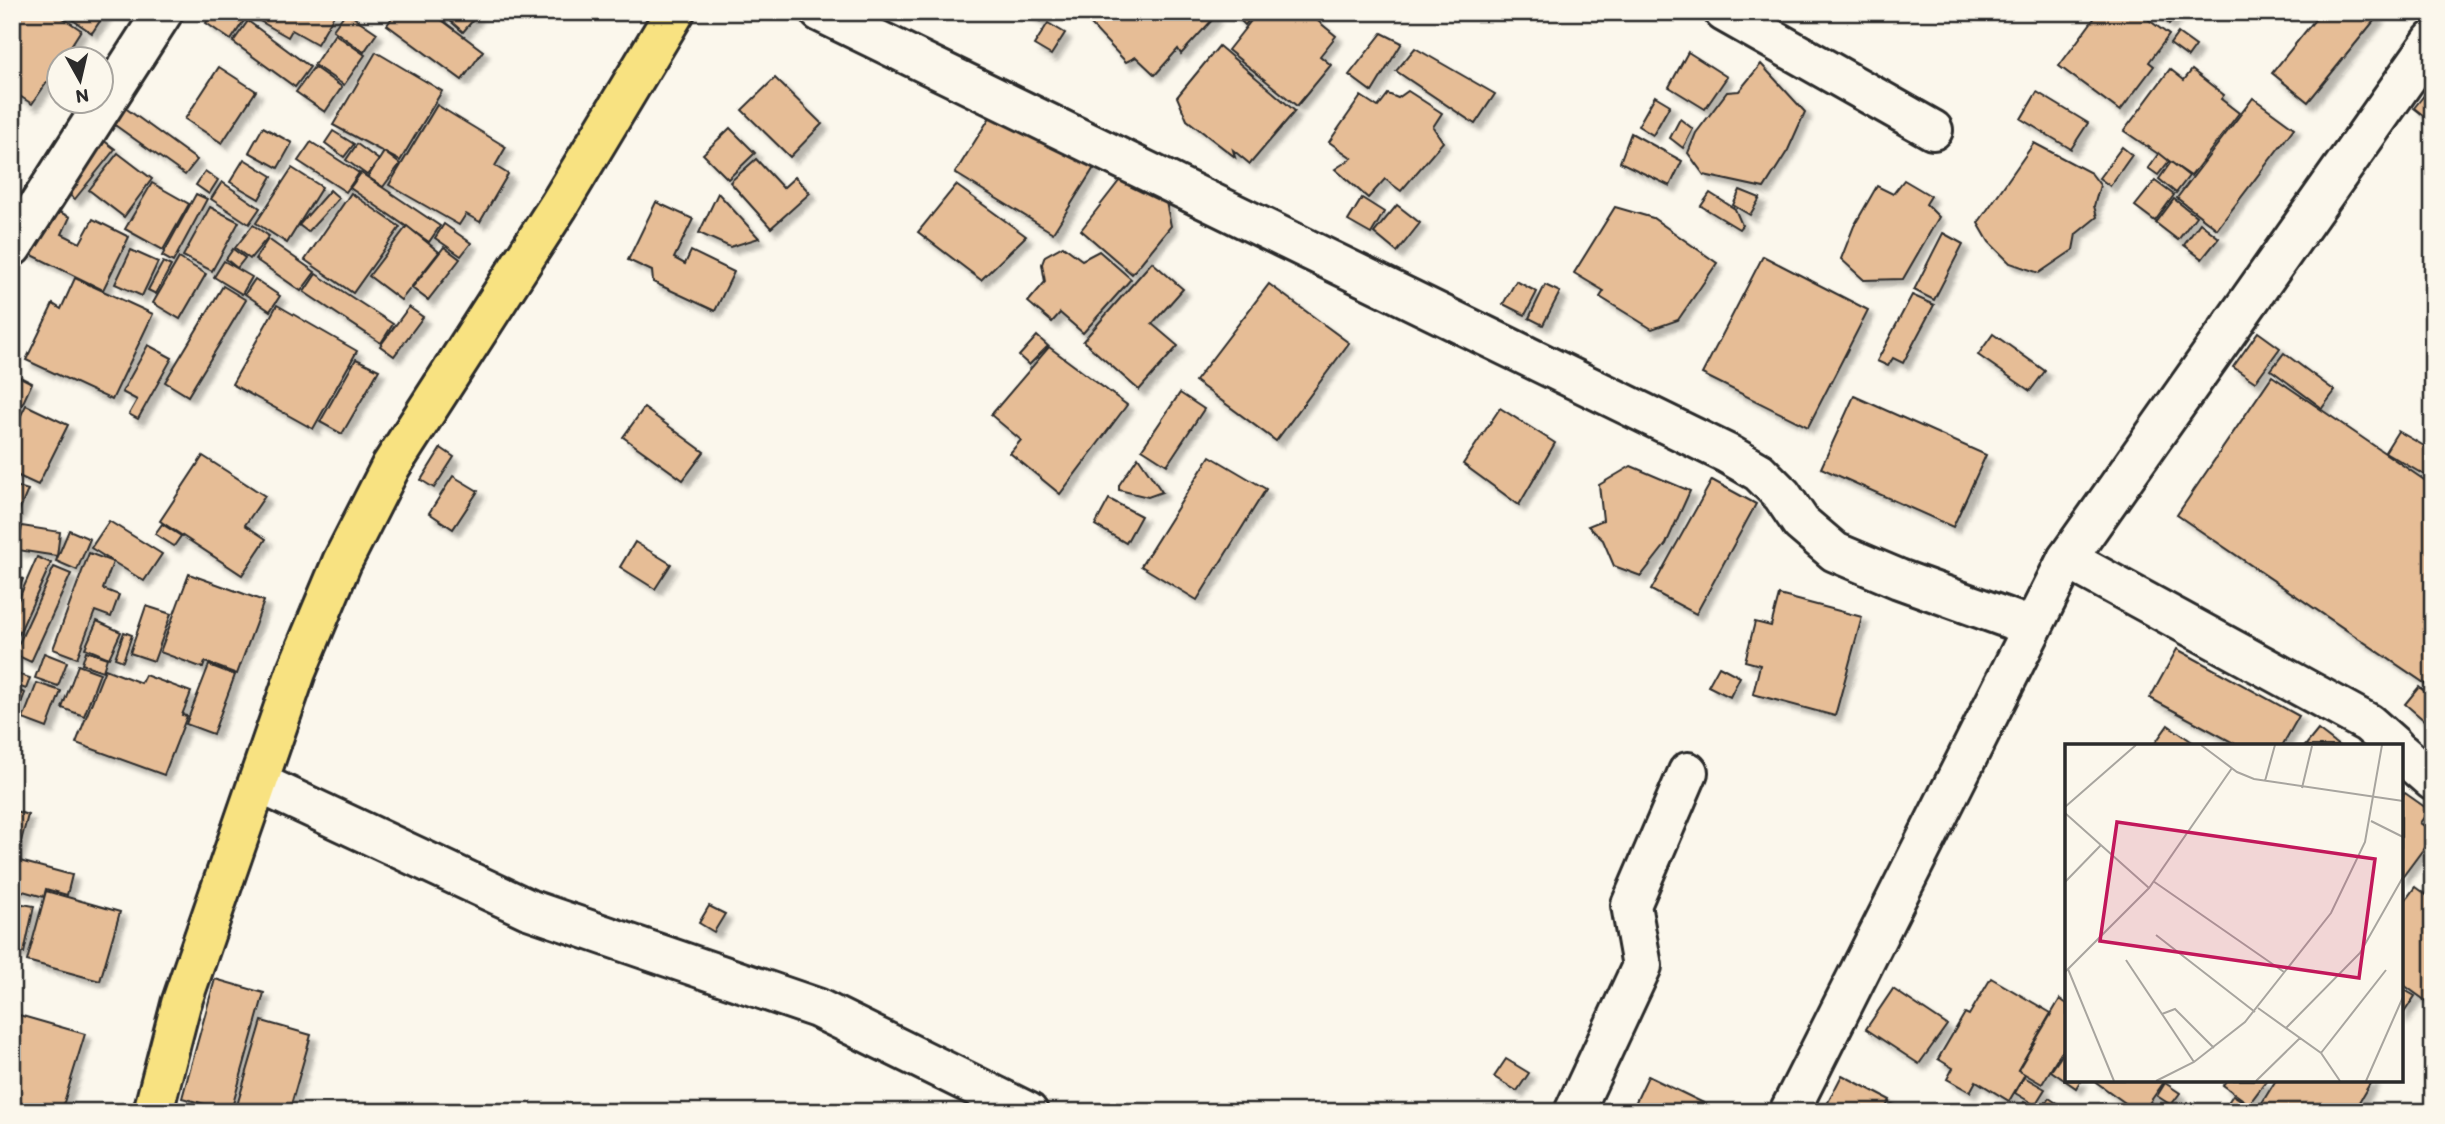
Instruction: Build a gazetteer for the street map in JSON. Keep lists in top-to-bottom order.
{
  "north": "bottom"
}
